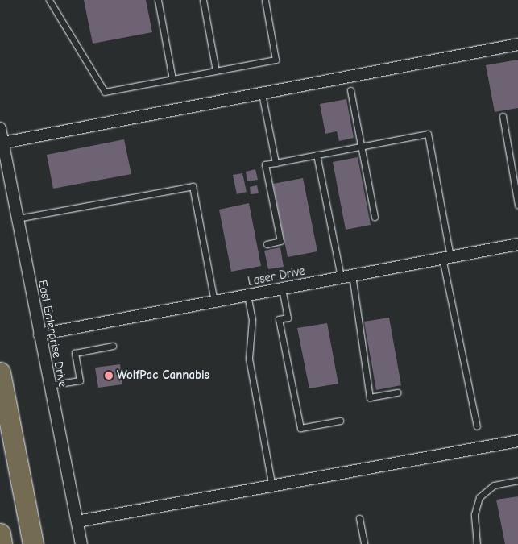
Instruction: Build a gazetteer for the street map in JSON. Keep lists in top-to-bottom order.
{
  "streets": {
    "street": ["Laser Drive", "East Enterprise Drive"]
  },
  "crossings": [
    ["Laser Drive", "East Enterprise Drive"]
  ],
  "places": ["WolfPac Cannabis"]
}
